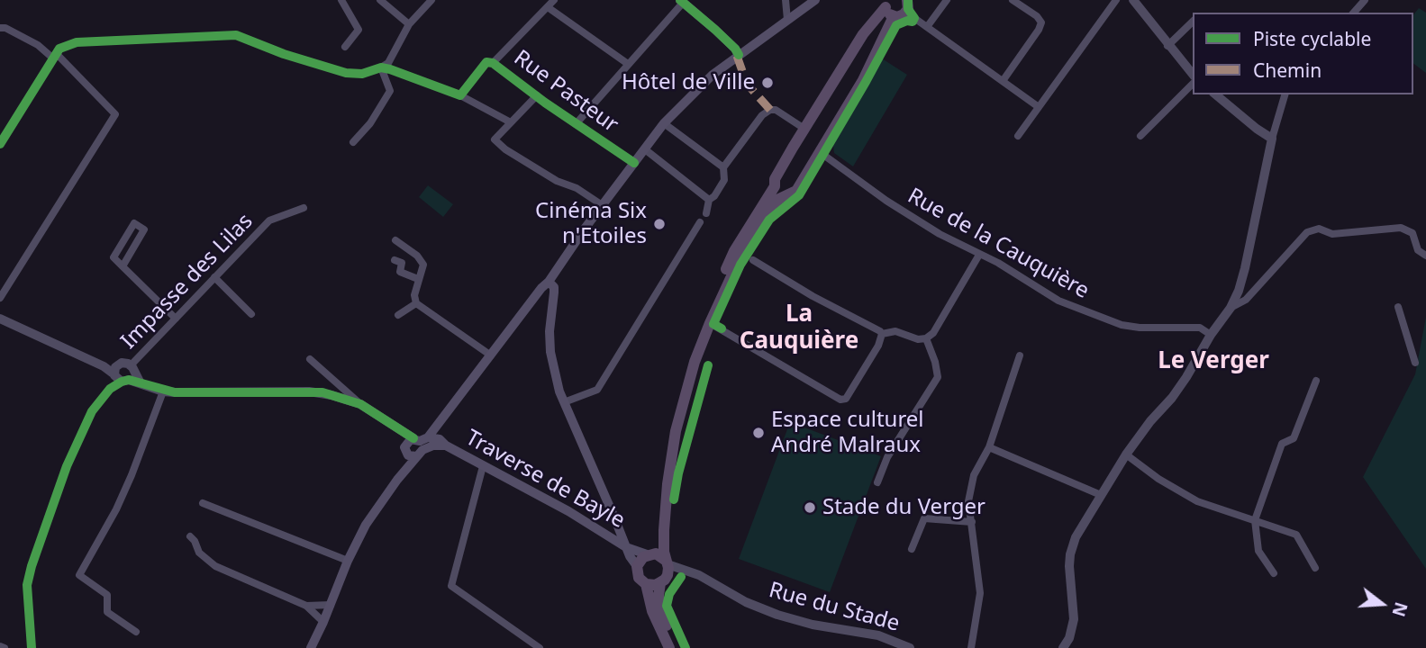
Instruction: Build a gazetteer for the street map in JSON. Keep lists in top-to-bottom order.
{
  "streets": {
    "main road": ["Traverse de Bayle"],
    "street": [
      "Rue Pasteur",
      "Rue de la Cauquière",
      "Impasse des Lilas",
      "Rue du Stade"
    ]
  },
  "crossings": [
    ["Traverse de Bayle", "Rue du Stade"]
  ],
  "districts": ["La Cauquière", "Le Verger"],
  "places": [
    "Hôtel de Ville",
    "Cinéma Six n'Etoiles",
    "Espace culturel André Malraux",
    "Stade du Verger"
  ],
  "legend": ["Piste cyclable", "Chemin"],
  "north": "right"
}
